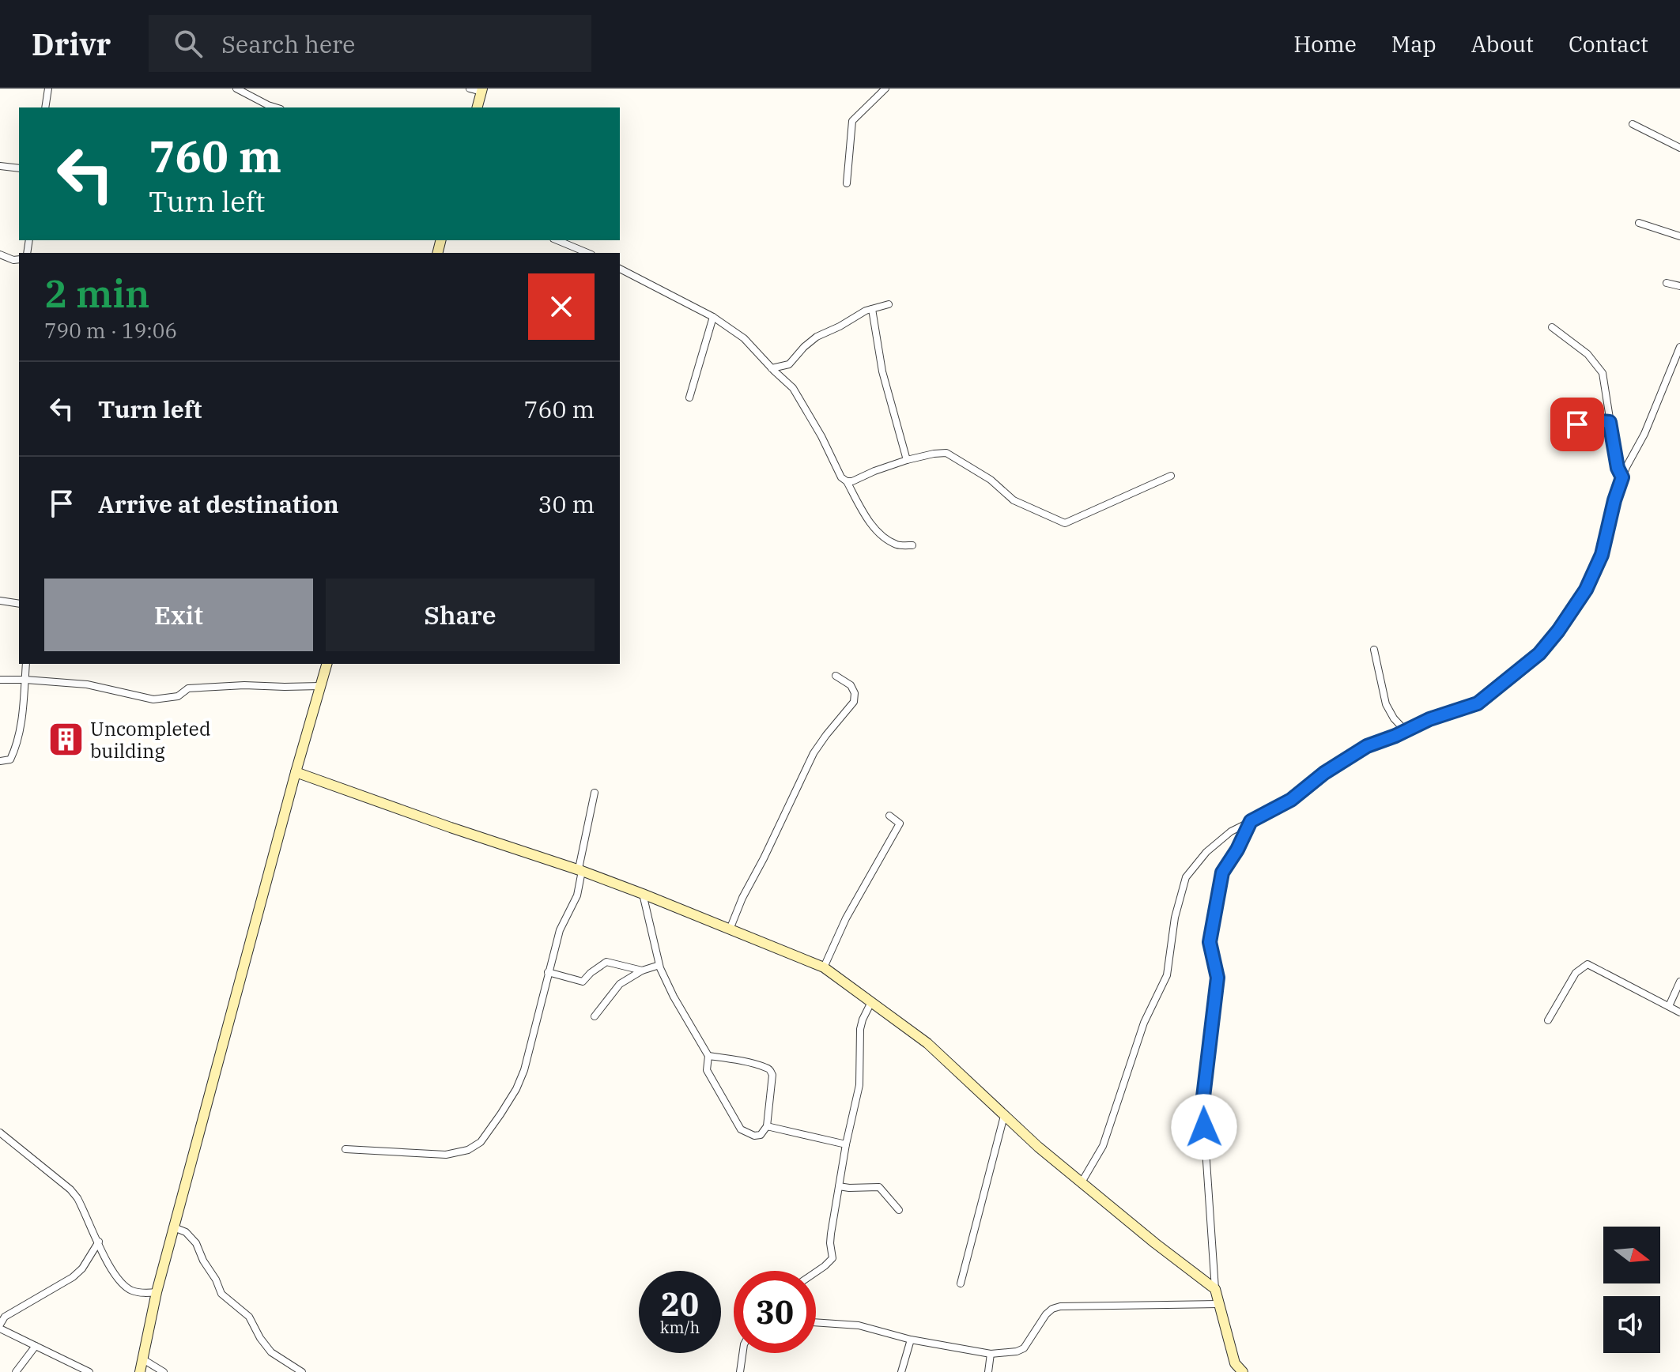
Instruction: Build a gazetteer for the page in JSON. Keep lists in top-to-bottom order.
{
  "places": {
    "building": ["Uncompleted building"]
  },
  "north": "right",
  "page": {
    "header": "Drivr",
    "search": "Search here",
    "nav": [
      "Home",
      "Map",
      "About",
      "Contact"
    ],
    "turn": ["760 m", "Turn left"],
    "heading": ["2 min", "790 m · 19:06"],
    "list": [
      {
        "name": "Turn left",
        "value": "760 m"
      },
      {
        "name": "Arrive at destination",
        "value": "30 m"
      }
    ],
    "buttons": ["Exit", "Share"],
    "speed": "20 km/h",
    "limit": "30"
  }
}
